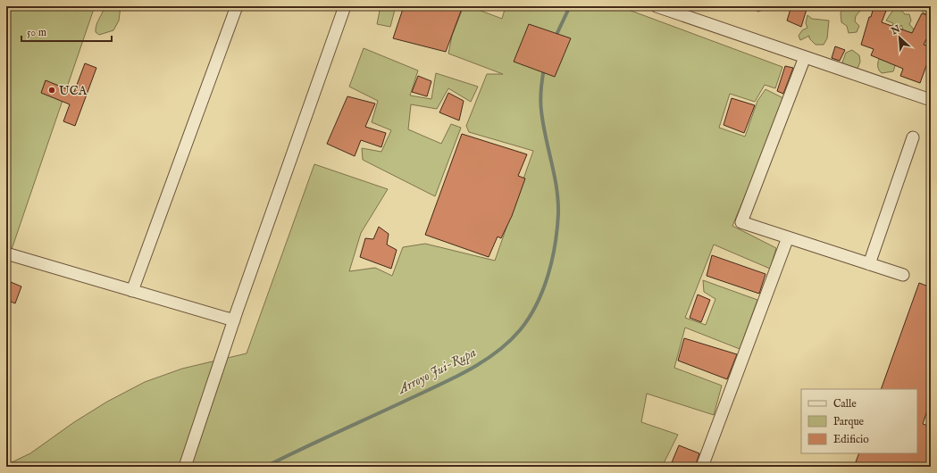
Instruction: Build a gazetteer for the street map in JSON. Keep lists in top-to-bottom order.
{
  "water": ["Arroyo Jui-Rupa"],
  "places": ["UCA"],
  "legend": ["Calle", "Parque", "Edificio"],
  "scale_bar": "50 m",
  "north": "top left"
}
